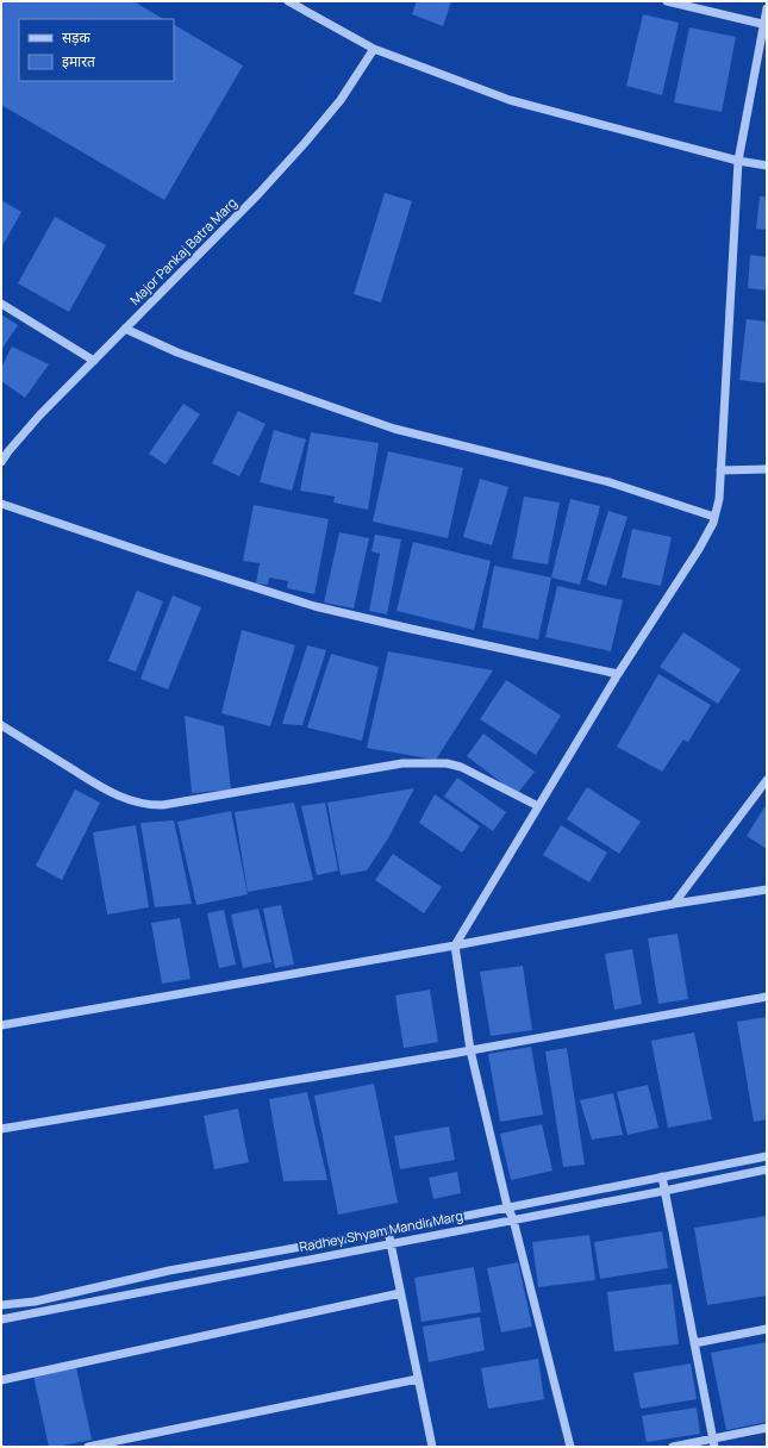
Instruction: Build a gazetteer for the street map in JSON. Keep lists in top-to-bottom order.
{
  "streets": {
    "street": ["Major Pankaj Batra Marg", "Radhey Shyam Mandir Marg"]
  },
  "legend": ["सड़क", "इमारत"]
}
